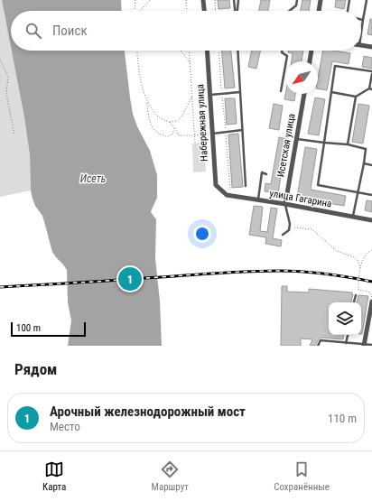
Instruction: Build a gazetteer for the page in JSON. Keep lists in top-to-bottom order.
{
  "streets": {
    "street": ["Набережная улица", "Исетская улица", "улица Гагарина"]
  },
  "crossings": [
    ["Набережная улица", "улица Гагарина"],
    ["Исетская улица", "улица Гагарина"]
  ],
  "water": ["Исеть"],
  "scale_bar": "100 m",
  "north": "bottom left",
  "page": {
    "search": "Поиск",
    "pins": "1",
    "scale": "100 m",
    "heading": "Рядом",
    "list": [
      {
        "mark": "1",
        "name": "Арочный железнодорожный мост",
        "note": "Место",
        "value": "110 m"
      }
    ],
    "nav": ["Карта", "Маршрут", "Сохранённые"]
  }
}
